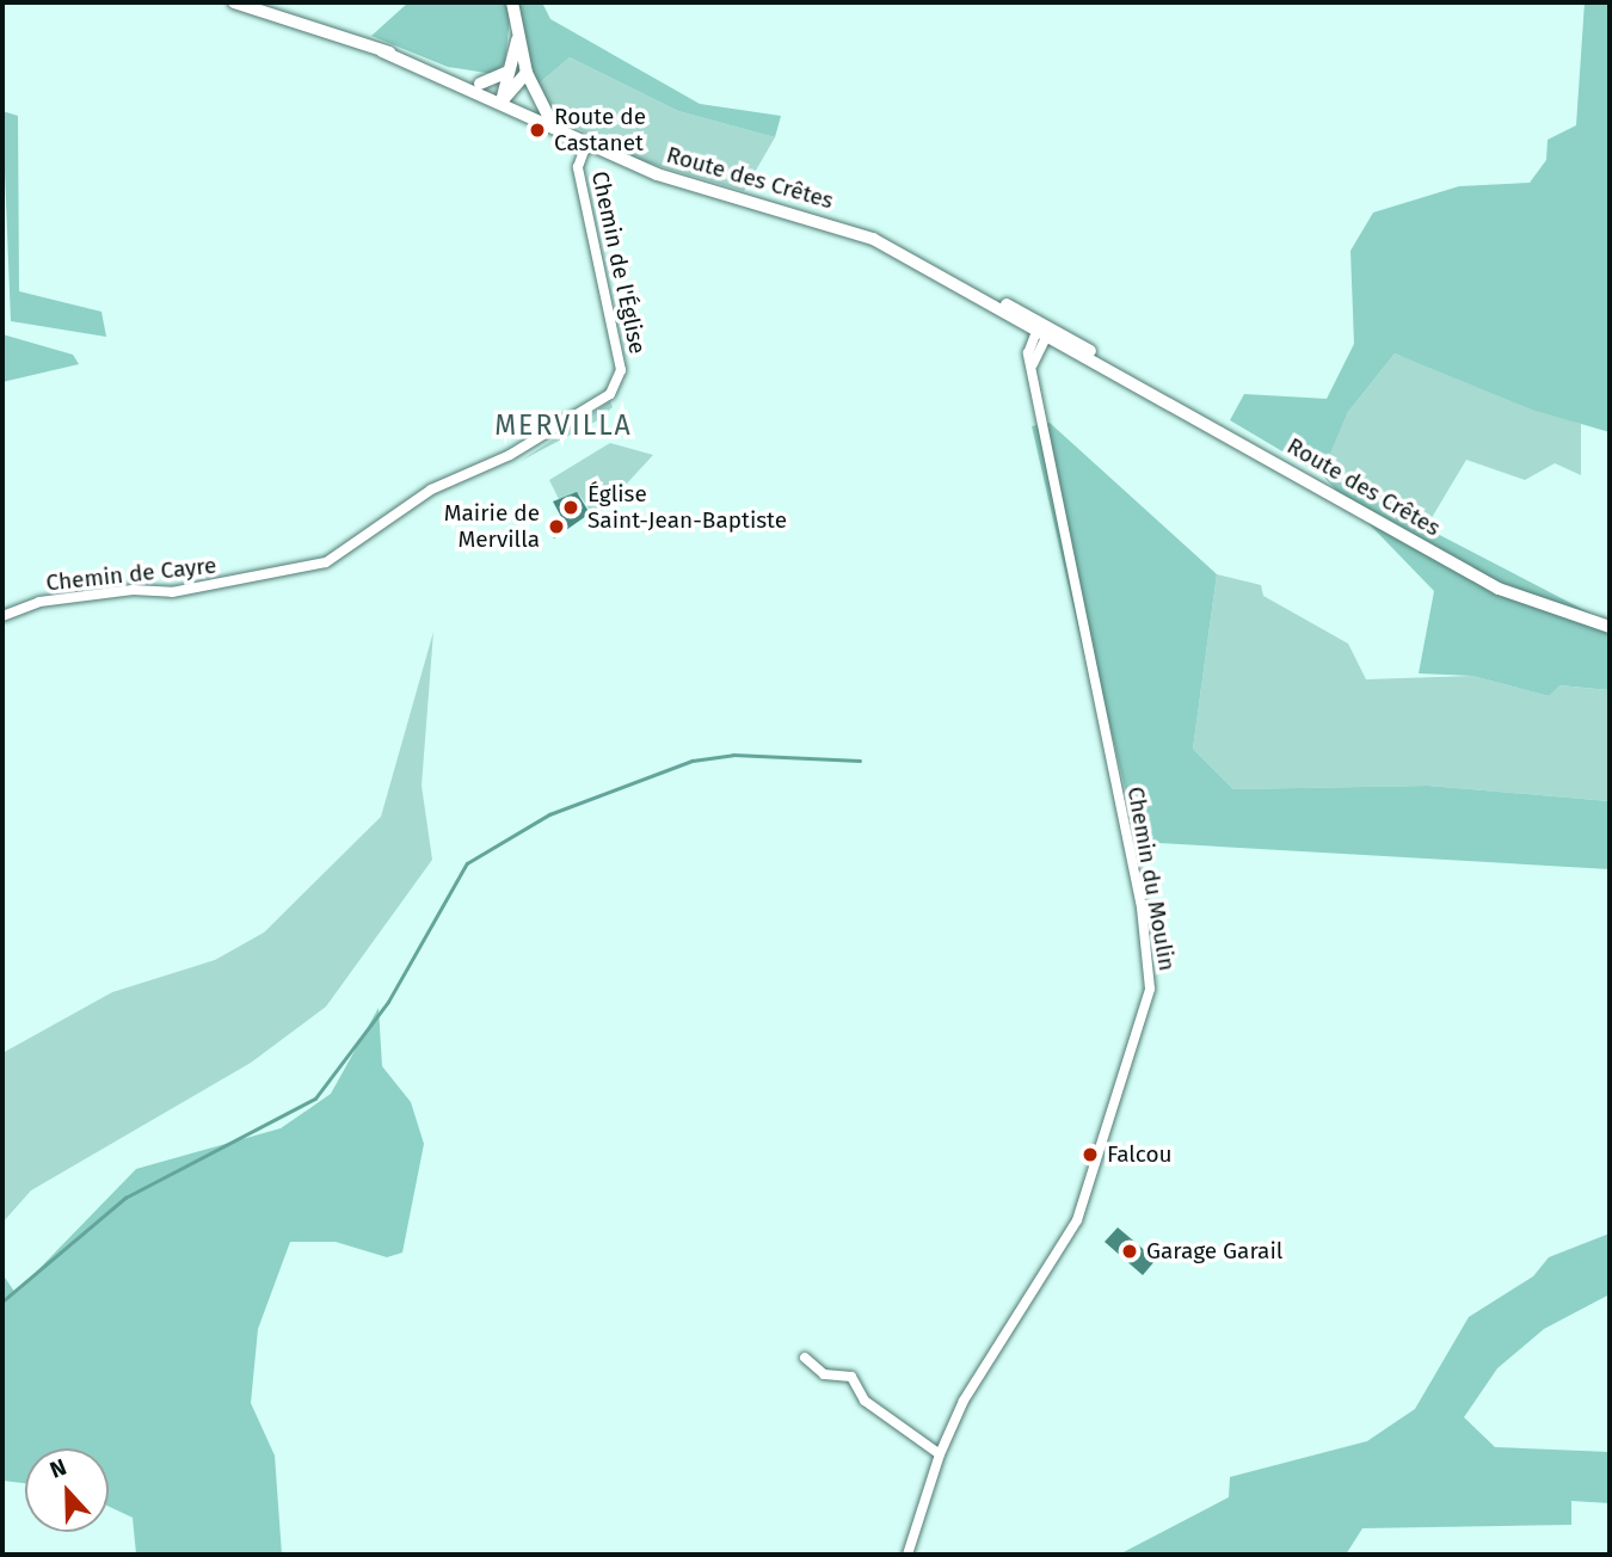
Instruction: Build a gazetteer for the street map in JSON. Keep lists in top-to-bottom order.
{
  "streets": {
    "street": [
      "Route des Crêtes",
      "Chemin de l'Église",
      "Chemin de Cayre",
      "Chemin du Moulin"
    ]
  },
  "crossings": [
    ["Route des Crêtes", "Chemin de l'Église"],
    ["Route des Crêtes", "Chemin du Moulin"],
    ["Chemin de l'Église", "Chemin de Cayre"]
  ],
  "districts": ["MERVILLA"],
  "places": [
    "Route de Castanet",
    "Église Saint-Jean-Baptiste",
    "Mairie de Mervilla",
    "Falcou",
    "Garage Garail"
  ],
  "north": "top"
}
